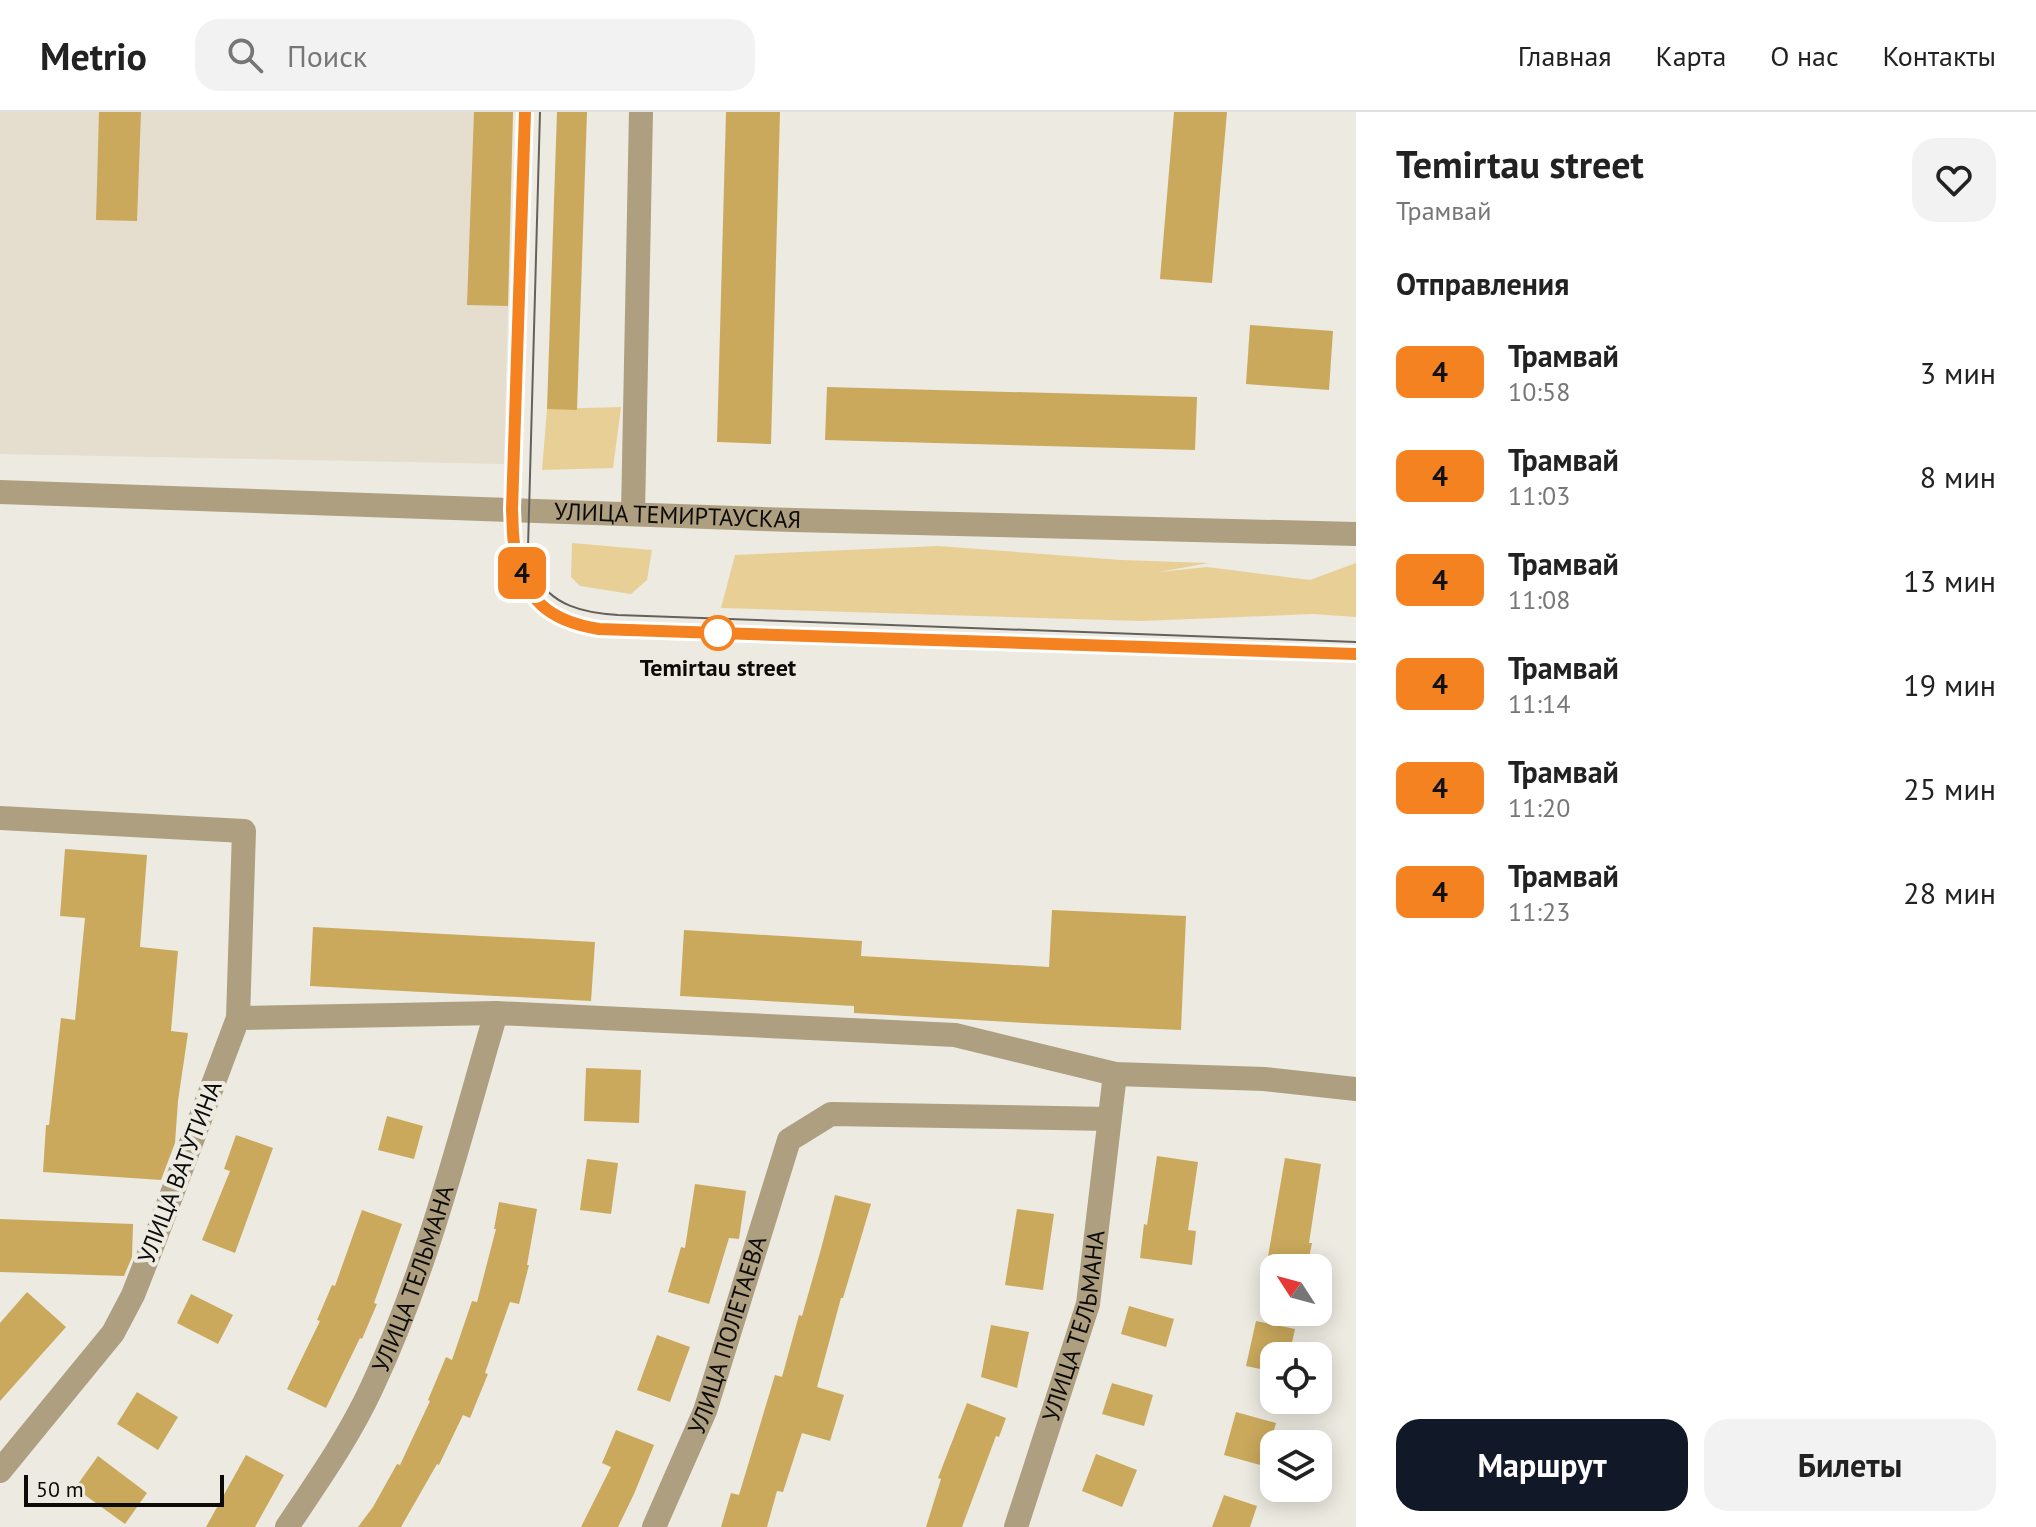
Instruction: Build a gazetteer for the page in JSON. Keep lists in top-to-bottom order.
{
  "streets": {
    "street": [
      "УЛИЦА ТЕМИРТАУСКАЯ",
      "УЛИЦА ВАТУТИНА",
      "УЛИЦА ТЕЛЬМАНА",
      "УЛИЦА ПОЛЕТАЕВА"
    ]
  },
  "crossings": [
    ["УЛИЦА ТЕЛЬМАНА", "УЛИЦА ПОЛЕТАЕВА"]
  ],
  "places": ["Temirtau street"],
  "lines": ["tram line 4"],
  "scale_bar": "50 m",
  "north": "top left",
  "page": {
    "header": "Metrio",
    "search": "Поиск",
    "nav": [
      "Главная",
      "Карта",
      "О нас",
      "Контакты"
    ],
    "on_map": "4",
    "heading": [
      ["Temirtau street", "Трамвай"],
      "Отправления"
    ],
    "list": [
      {
        "mark": "4",
        "name": "Трамвай",
        "note": "10:58",
        "value": "3 мин"
      },
      {
        "mark": "4",
        "name": "Трамвай",
        "note": "11:03",
        "value": "8 мин"
      },
      {
        "mark": "4",
        "name": "Трамвай",
        "note": "11:08",
        "value": "13 мин"
      },
      {
        "mark": "4",
        "name": "Трамвай",
        "note": "11:14",
        "value": "19 мин"
      },
      {
        "mark": "4",
        "name": "Трамвай",
        "note": "11:20",
        "value": "25 мин"
      },
      {
        "mark": "4",
        "name": "Трамвай",
        "note": "11:23",
        "value": "28 мин"
      }
    ],
    "buttons": ["Маршрут", "Билеты"],
    "scale": "50 m"
  }
}
